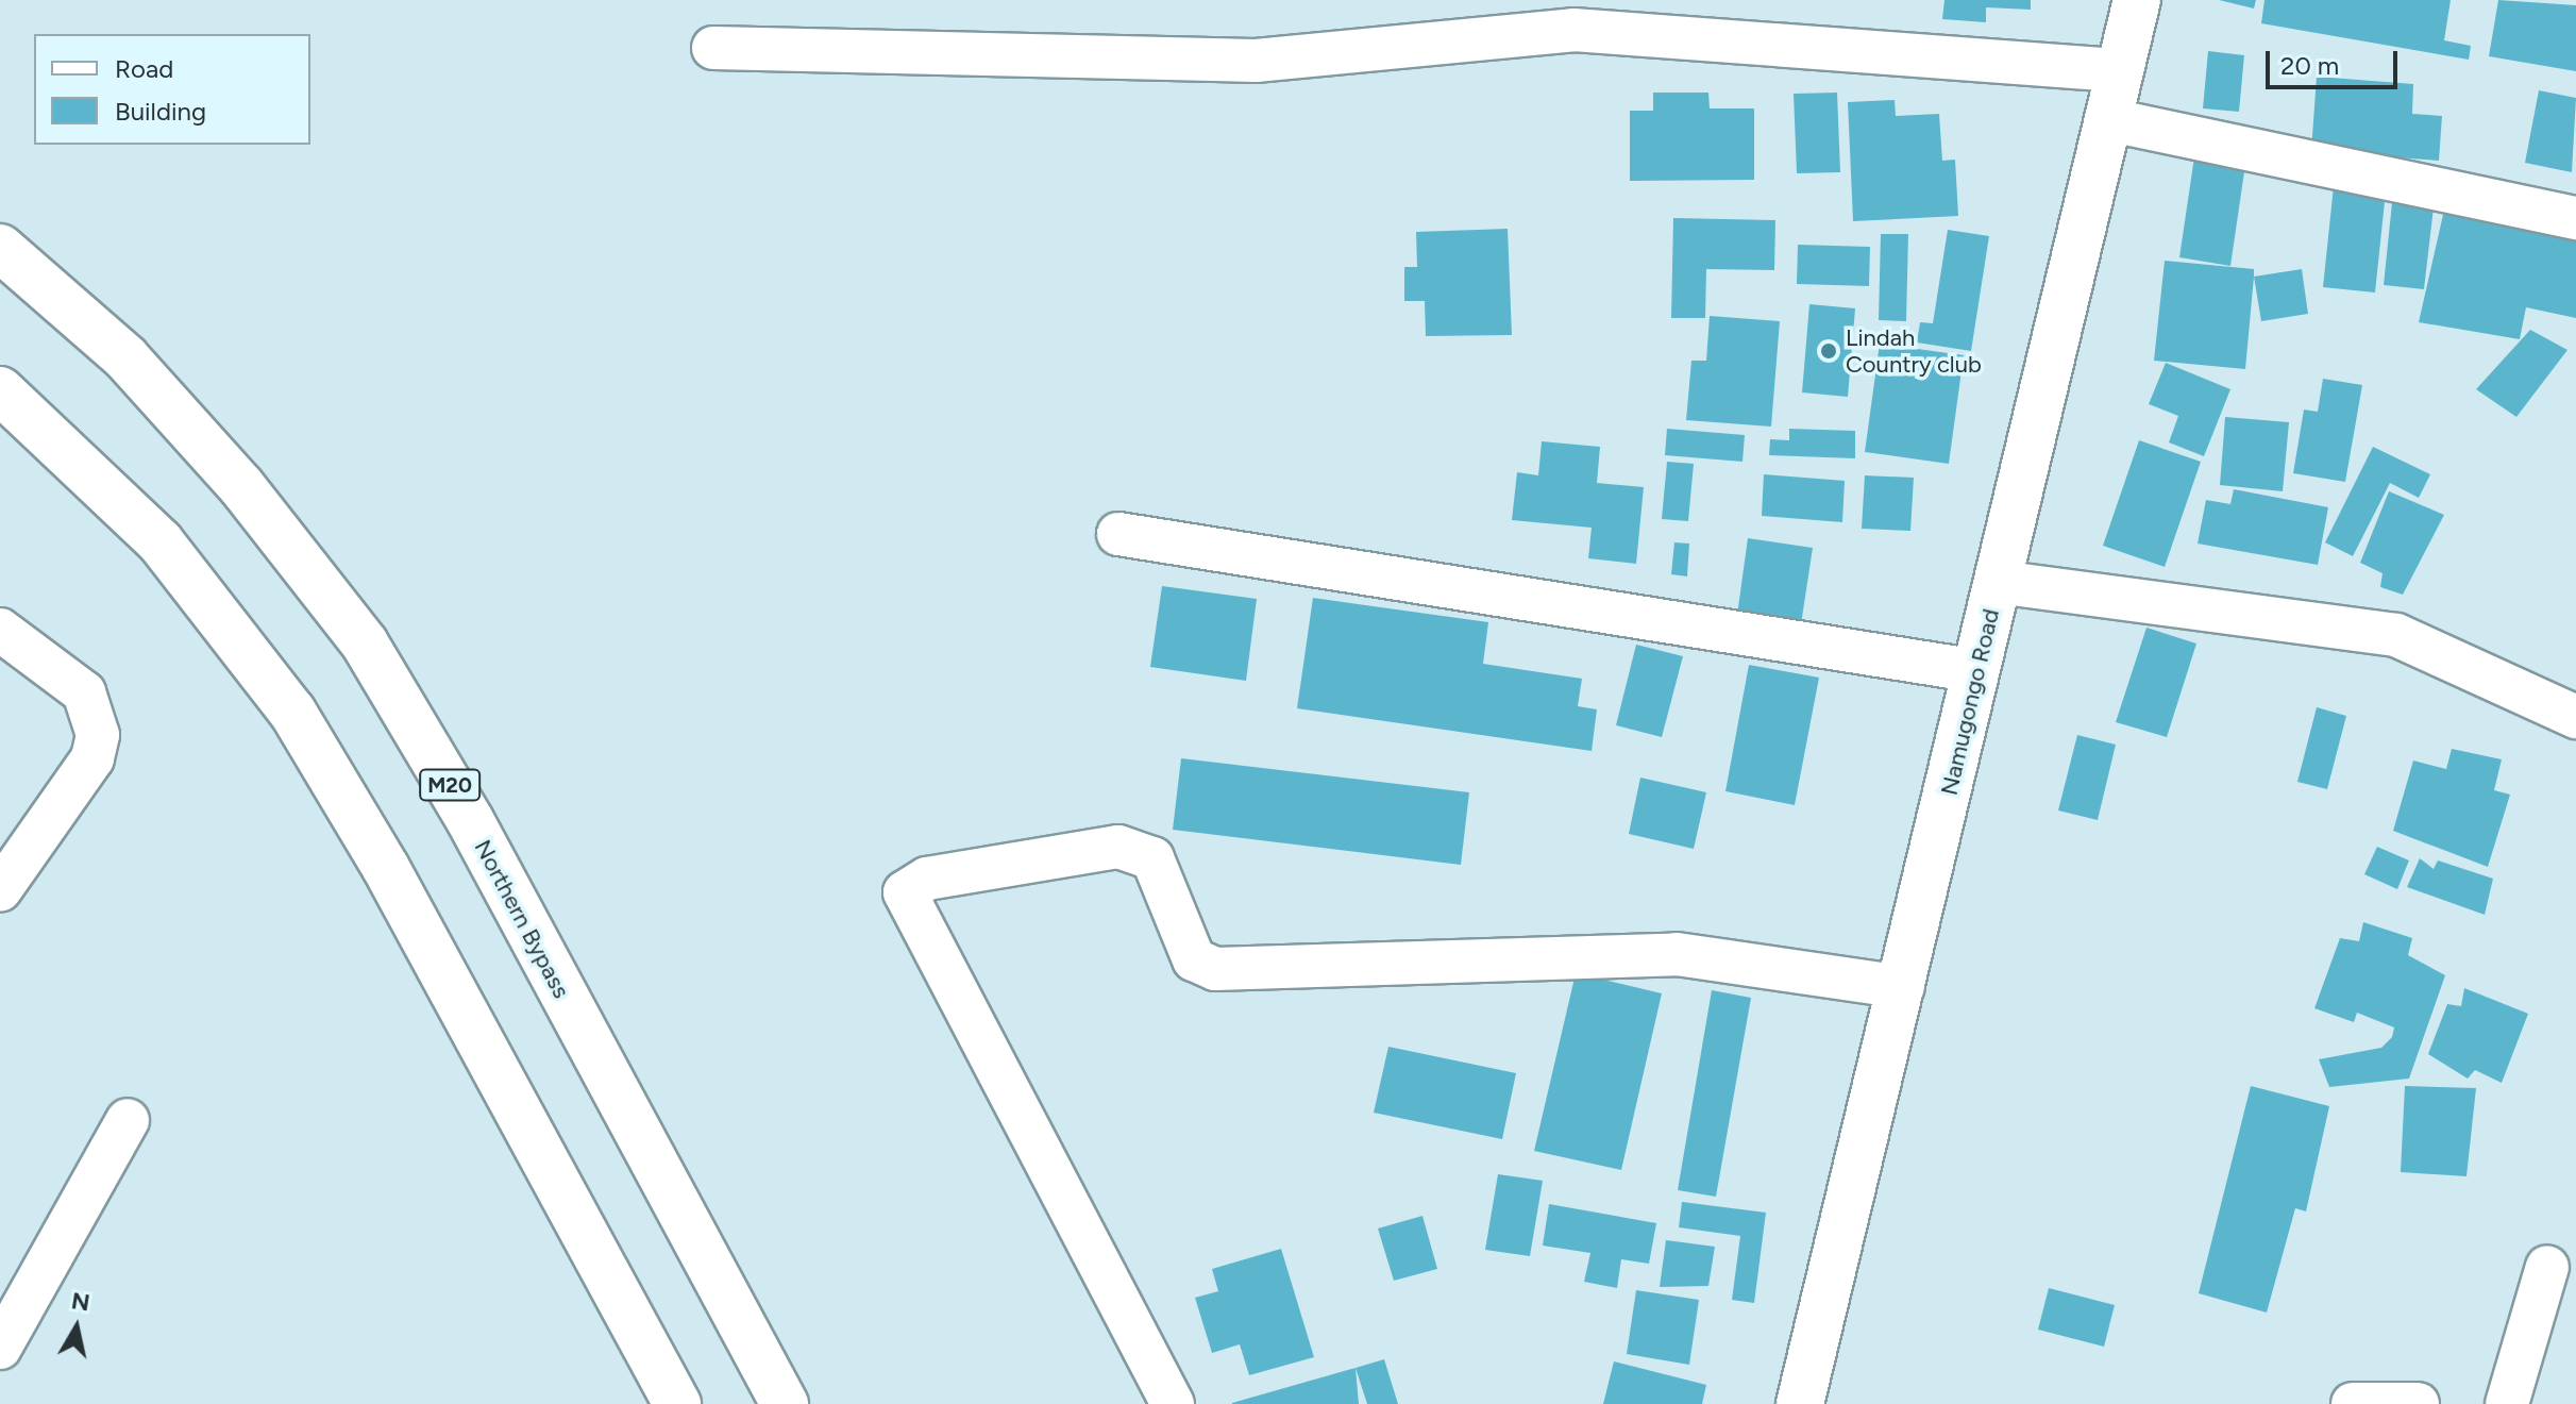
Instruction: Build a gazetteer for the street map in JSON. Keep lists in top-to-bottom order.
{
  "streets": {
    "main road": ["Namugongo Road", "M20", "Northern Bypass"]
  },
  "places": ["Lindah Country club"],
  "legend": ["Road", "Building"],
  "scale_bar": "20 m",
  "north": "top"
}
